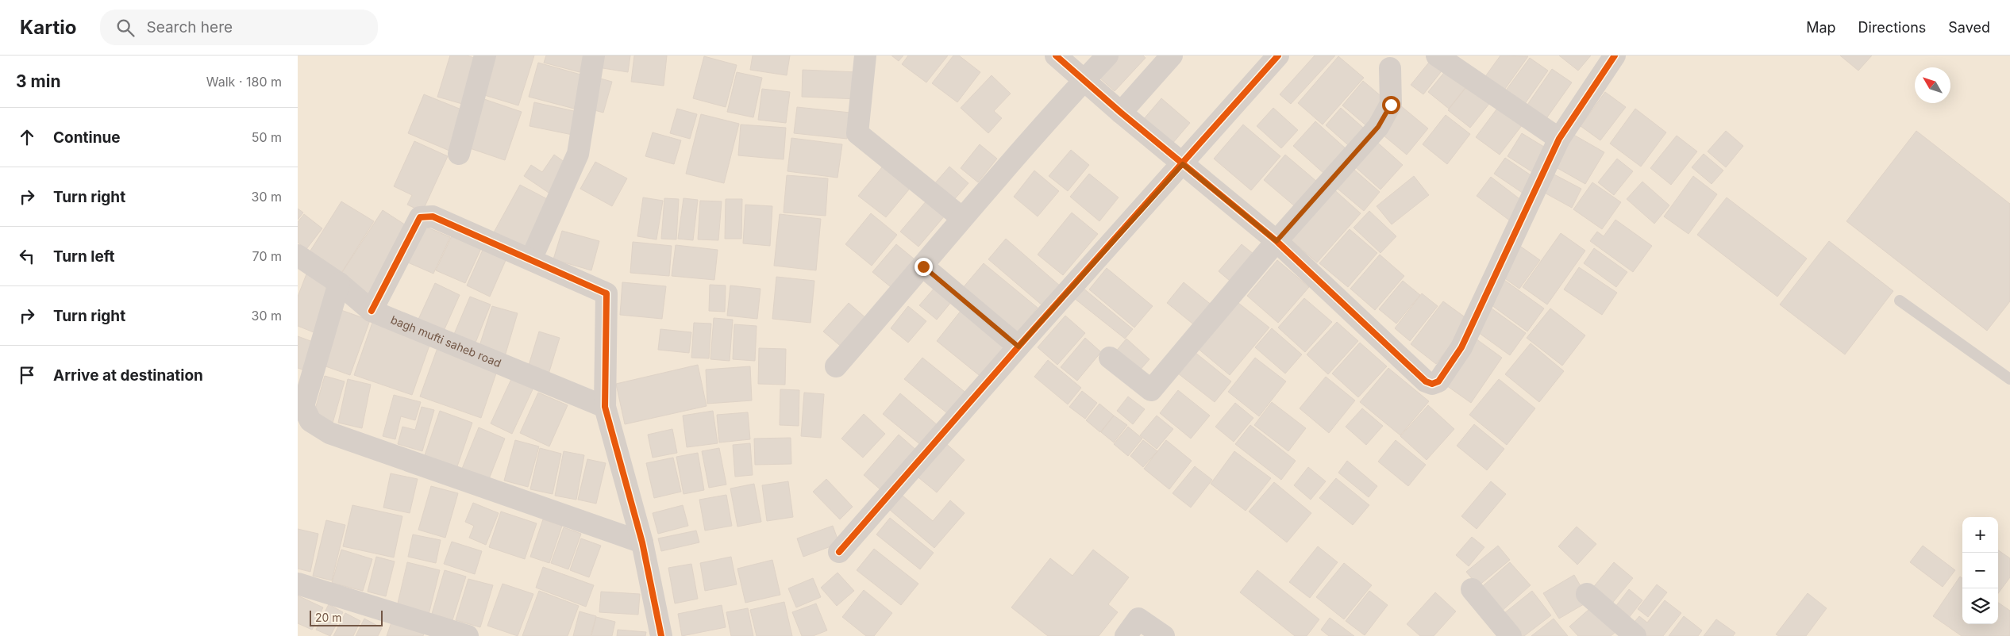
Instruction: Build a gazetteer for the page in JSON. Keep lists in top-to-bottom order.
{
  "streets": {
    "street": ["bagh mufti saheb road"]
  },
  "scale_bar": "20 m",
  "north": "top left",
  "page": {
    "header": "Kartio",
    "search": "Search here",
    "nav": ["Map", "Directions", "Saved"],
    "heading": ["3 min", "Walk · 180 m"],
    "list": [
      ["Continue", "50 m"],
      ["Turn right", "30 m"],
      ["Turn left", "70 m"],
      ["Turn right", "30 m"],
      "Arrive at destination"
    ],
    "map_buttons": ["+", "−"],
    "scale": "20 m"
  }
}
